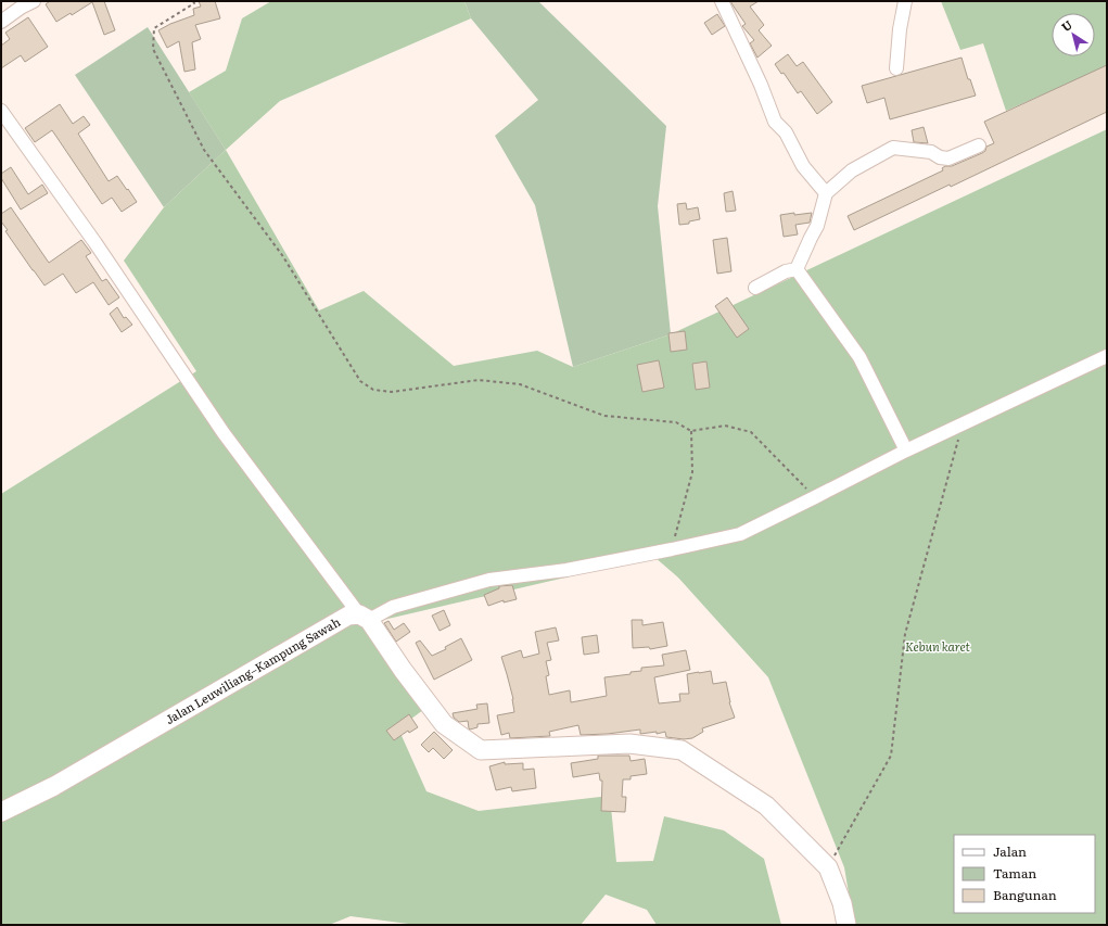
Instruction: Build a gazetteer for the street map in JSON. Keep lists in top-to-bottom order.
{
  "streets": {
    "main road": ["Jalan Leuwiliang–Kampung Sawah"]
  },
  "parks": ["Kebun karet"],
  "legend": ["Jalan", "Taman", "Bangunan"],
  "north": "top left"
}
